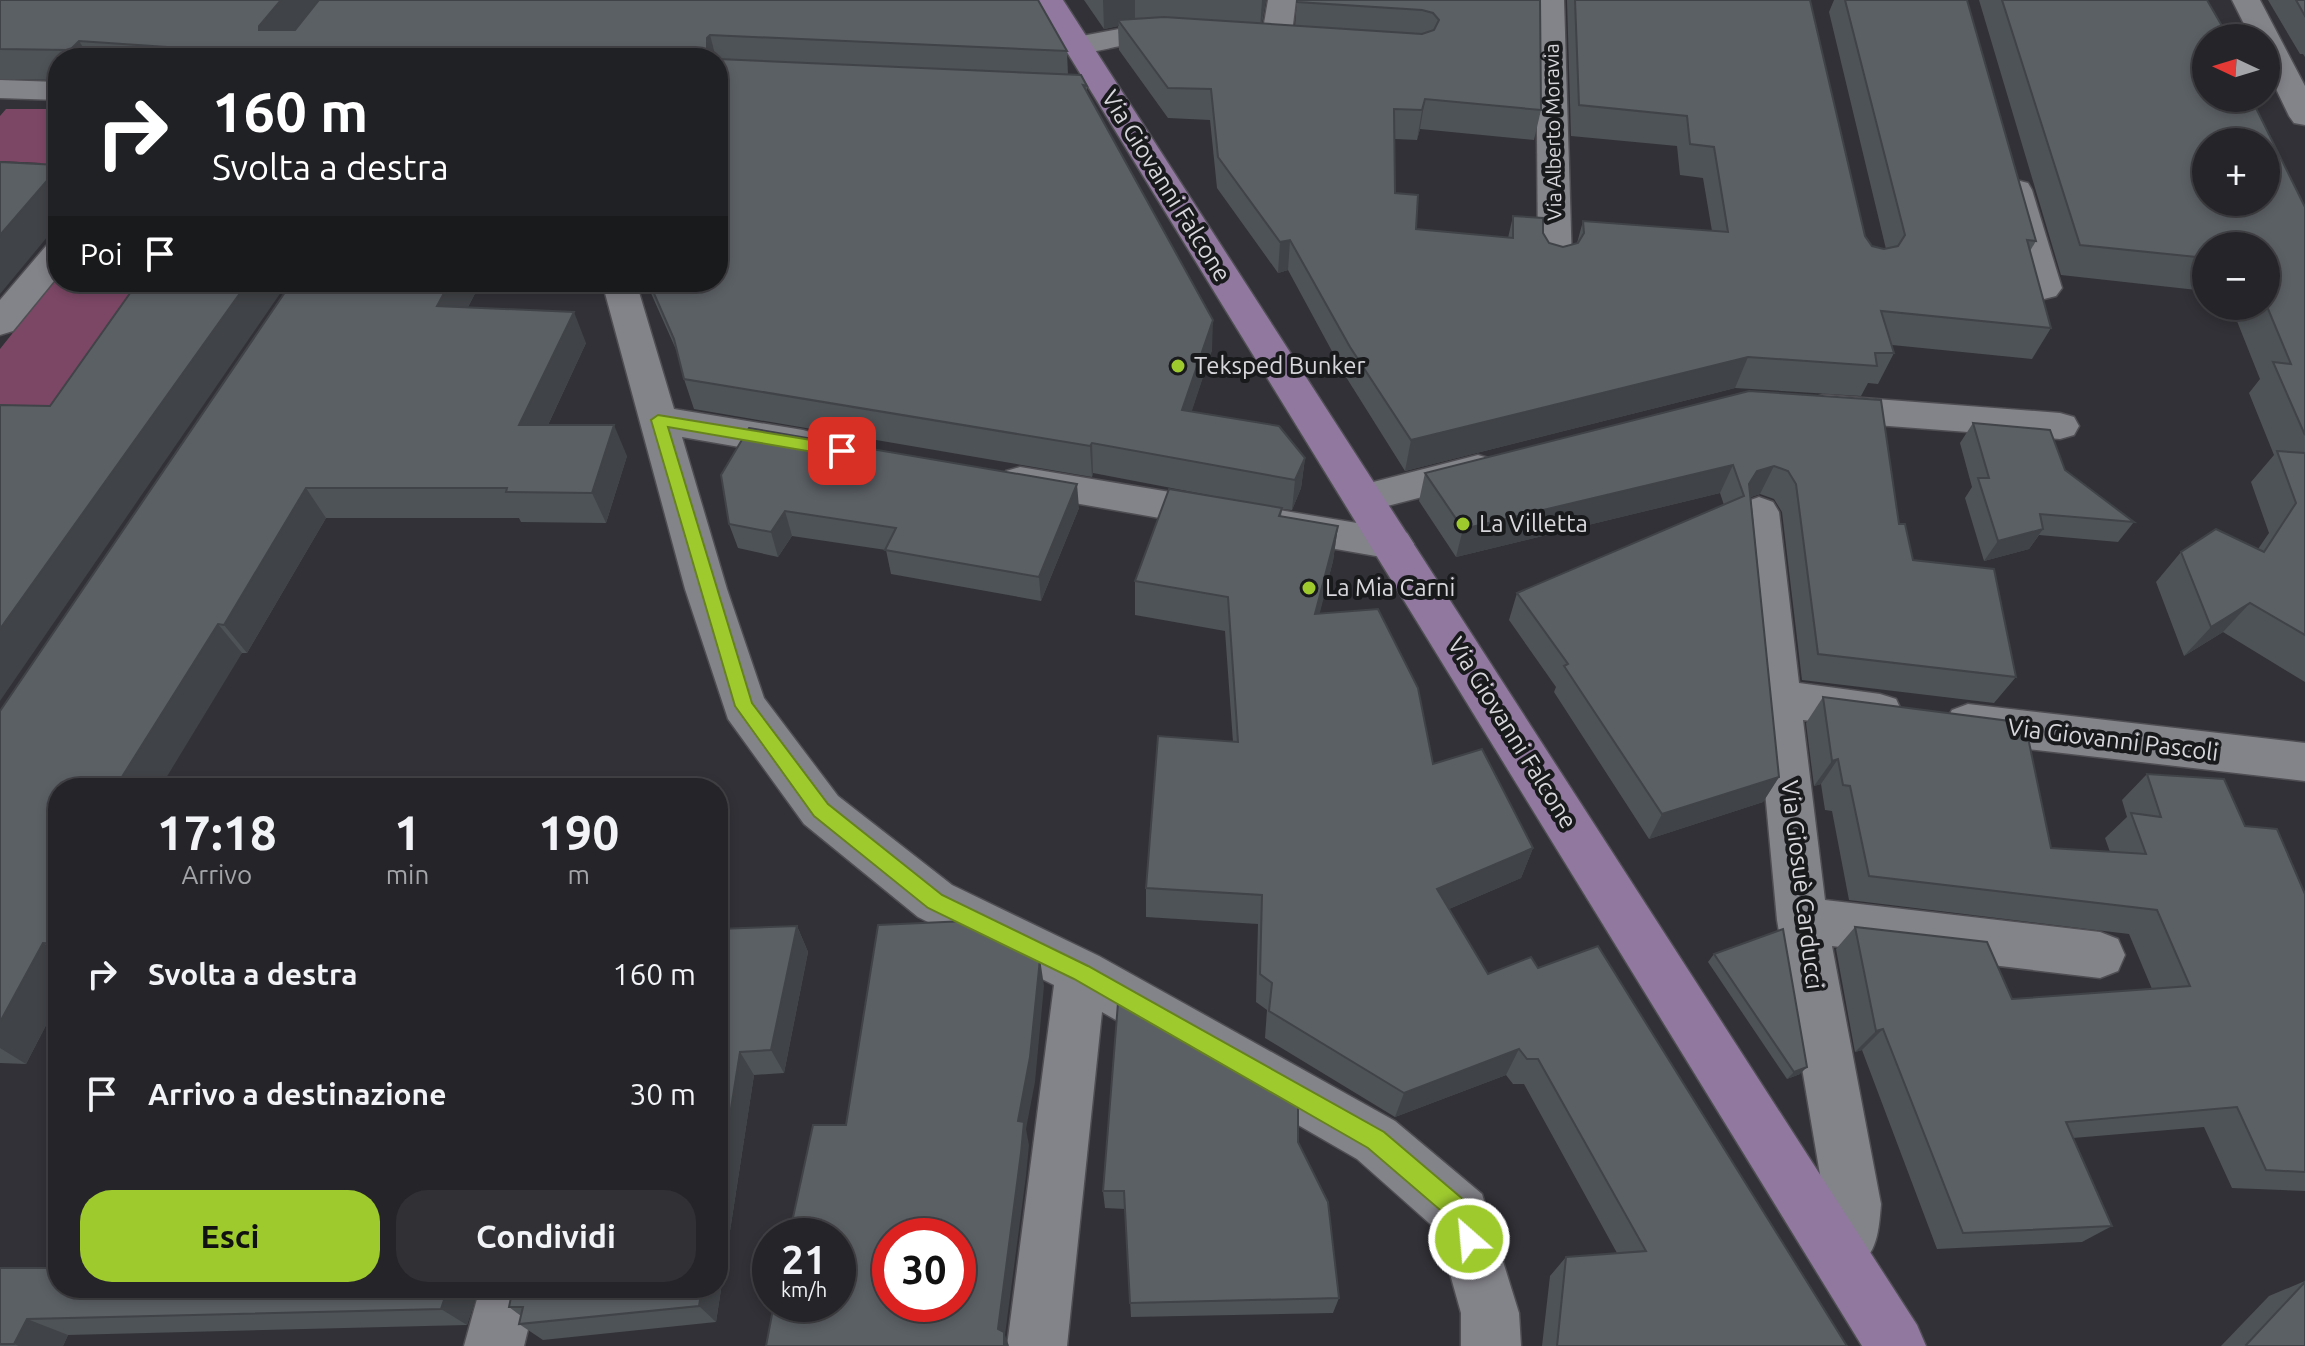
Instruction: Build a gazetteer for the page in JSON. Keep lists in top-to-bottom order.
{
  "streets": {
    "main road": ["Via Giovanni Falcone"],
    "street": ["Via Alberto Moravia", "Via Giovanni Pascoli", "Via Giosuè Carducci"]
  },
  "crossings": [
    ["Via Giovanni Falcone", "Via Giosuè Carducci"],
    ["Via Giovanni Pascoli", "Via Giosuè Carducci"]
  ],
  "places": ["Teksped Bunker", "La Villetta", "La Mia Carni"],
  "north": "left",
  "page": {
    "map_buttons": ["+", "−"],
    "turn": ["160 m", "Svolta a destra"],
    "then": "Poi",
    "eta": [
      "17:18",
      "Arrivo",
      "1",
      "min",
      "190",
      "m"
    ],
    "list": [
      {
        "name": "Svolta a destra",
        "value": "160 m"
      },
      {
        "name": "Arrivo a destinazione",
        "value": "30 m"
      }
    ],
    "buttons": ["Esci", "Condividi"],
    "speed": "21 km/h",
    "limit": "30"
  }
}
